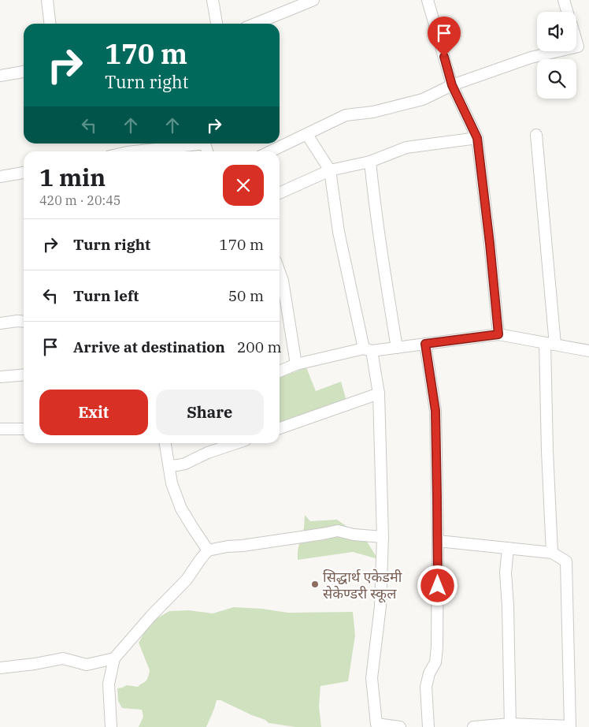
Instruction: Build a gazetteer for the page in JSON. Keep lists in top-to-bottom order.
{
  "places": ["सिद्धार्थ एकेडमी सेकेण्डरी स्कूल"],
  "page": {
    "turn": ["170 m", "Turn right"],
    "heading": ["1 min", "420 m · 20:45"],
    "list": [
      {
        "name": "Turn right",
        "value": "170 m"
      },
      {
        "name": "Turn left",
        "value": "50 m"
      },
      {
        "name": "Arrive at destination",
        "value": "200 m"
      }
    ],
    "buttons": ["Exit", "Share"]
  }
}
